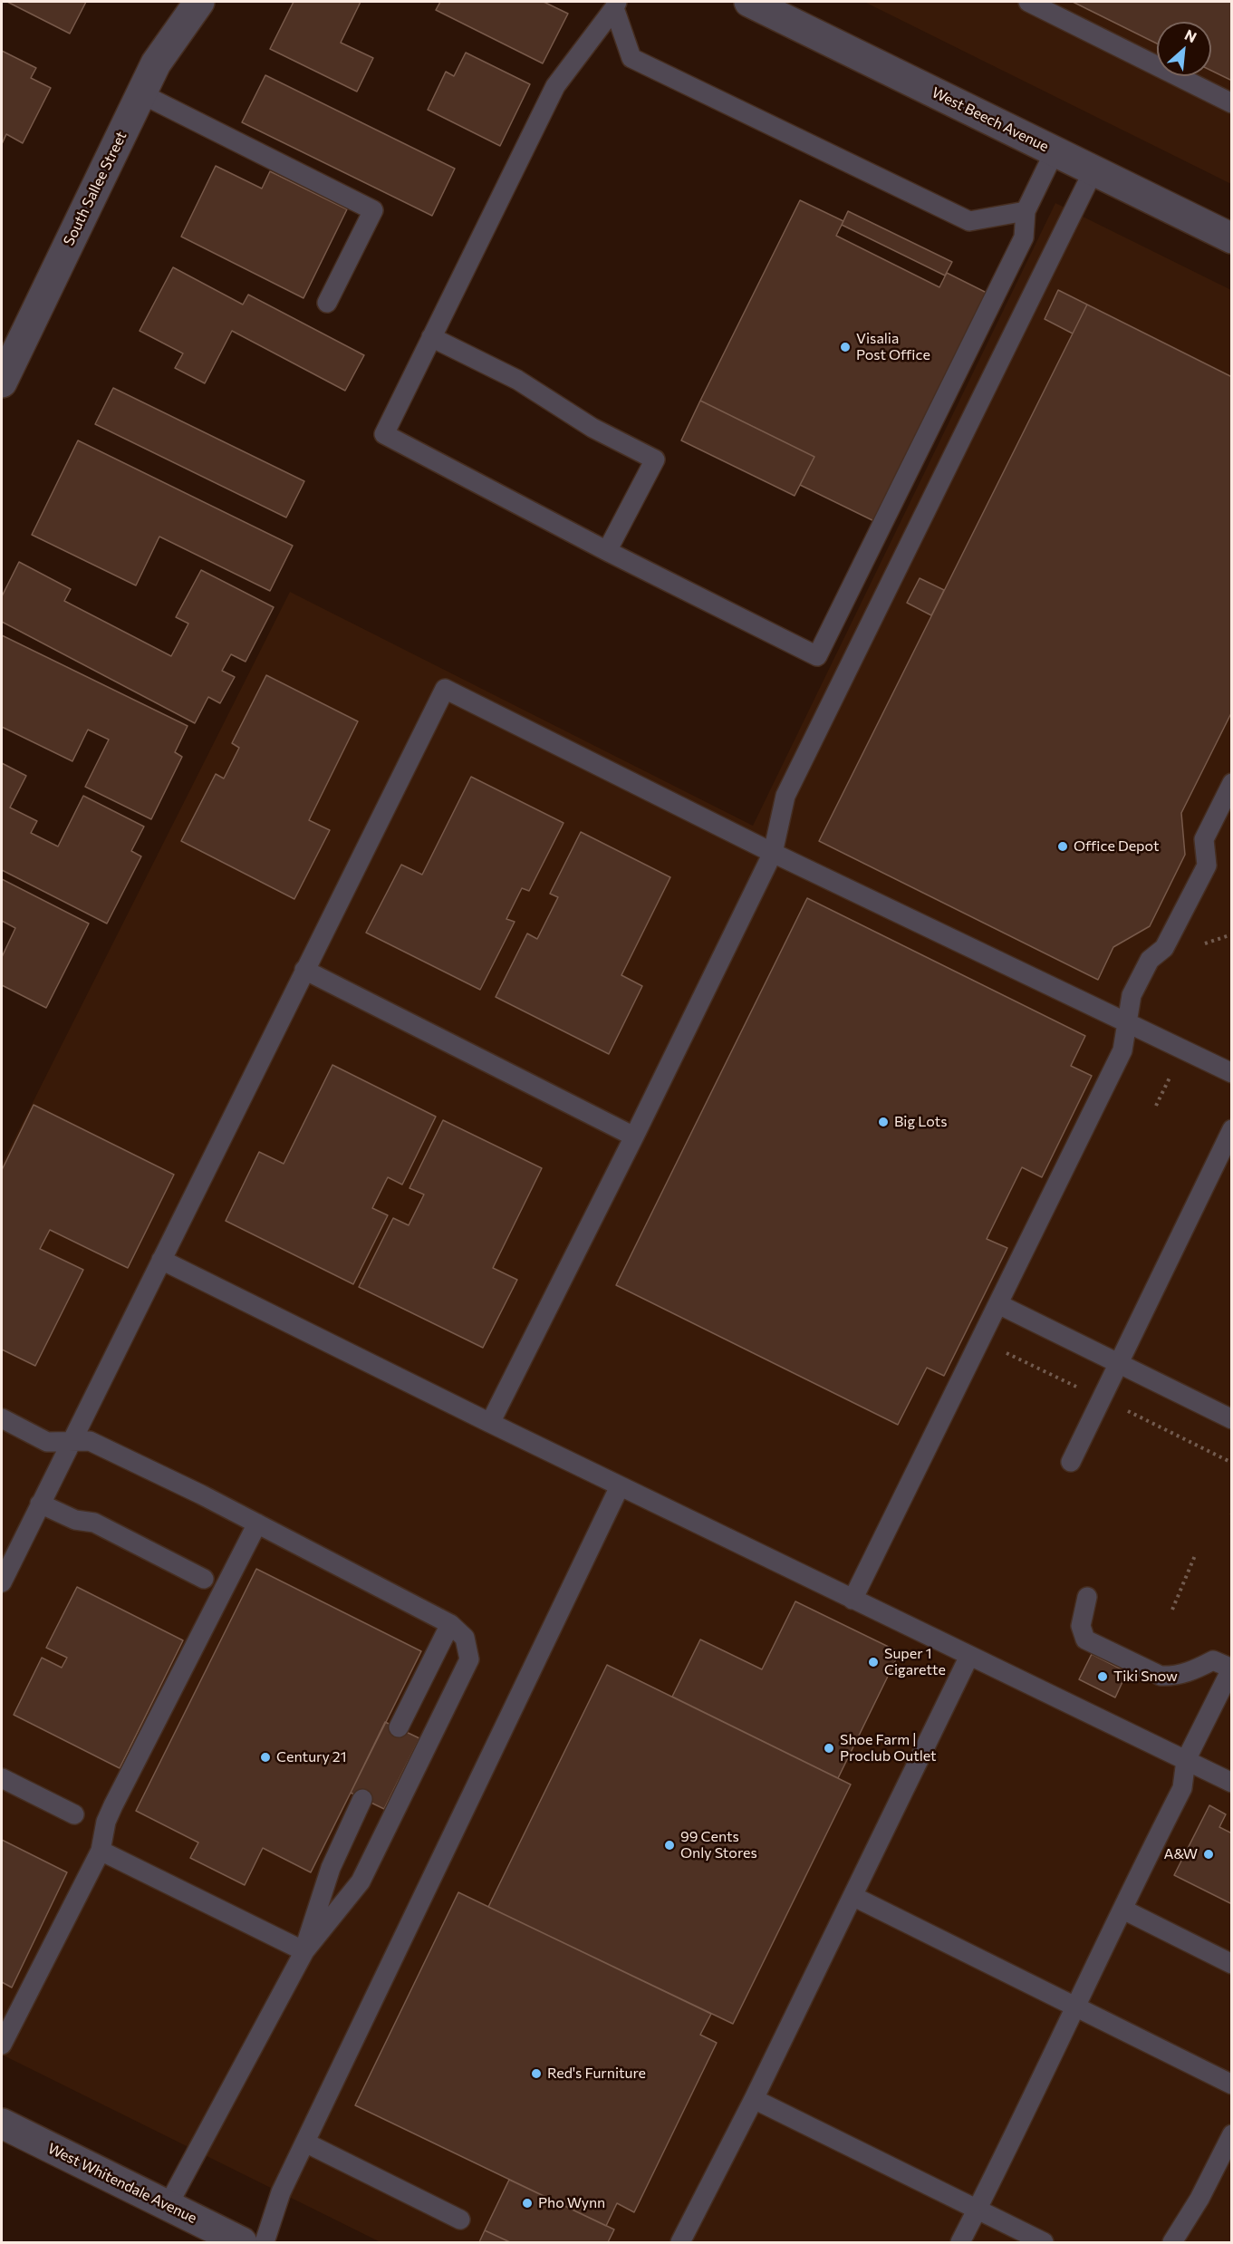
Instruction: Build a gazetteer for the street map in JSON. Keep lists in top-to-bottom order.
{
  "streets": {
    "street": ["West Beech Avenue", "South Sallee Street", "West Whitendale Avenue"]
  },
  "places": [
    "Visalia Post Office",
    "Office Depot",
    "Big Lots",
    "Super 1 Cigarette",
    "Tiki Snow",
    "Shoe Farm | Proclub Outlet",
    "Century 21",
    "99 Cents Only Stores",
    "A&W",
    "Red's Furniture",
    "Pho Wynn"
  ],
  "north": "top right"
}
